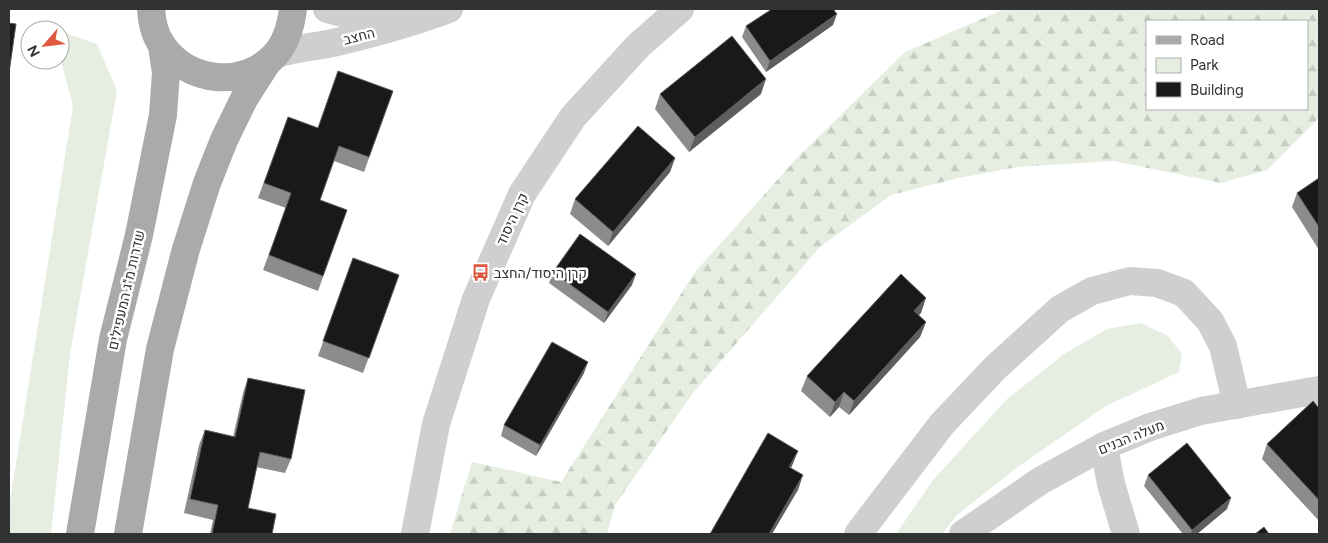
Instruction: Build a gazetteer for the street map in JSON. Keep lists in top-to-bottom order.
{
  "streets": {
    "main road": ["שדרות מ\"ג המעפילים"],
    "street": ["החצב", "קרן היסוד", "מעלה הבנים"]
  },
  "places": {
    "bus stop": ["קרן היסוד/החצב"]
  },
  "legend": ["Road", "Park", "Building"],
  "north": "bottom left"
}
